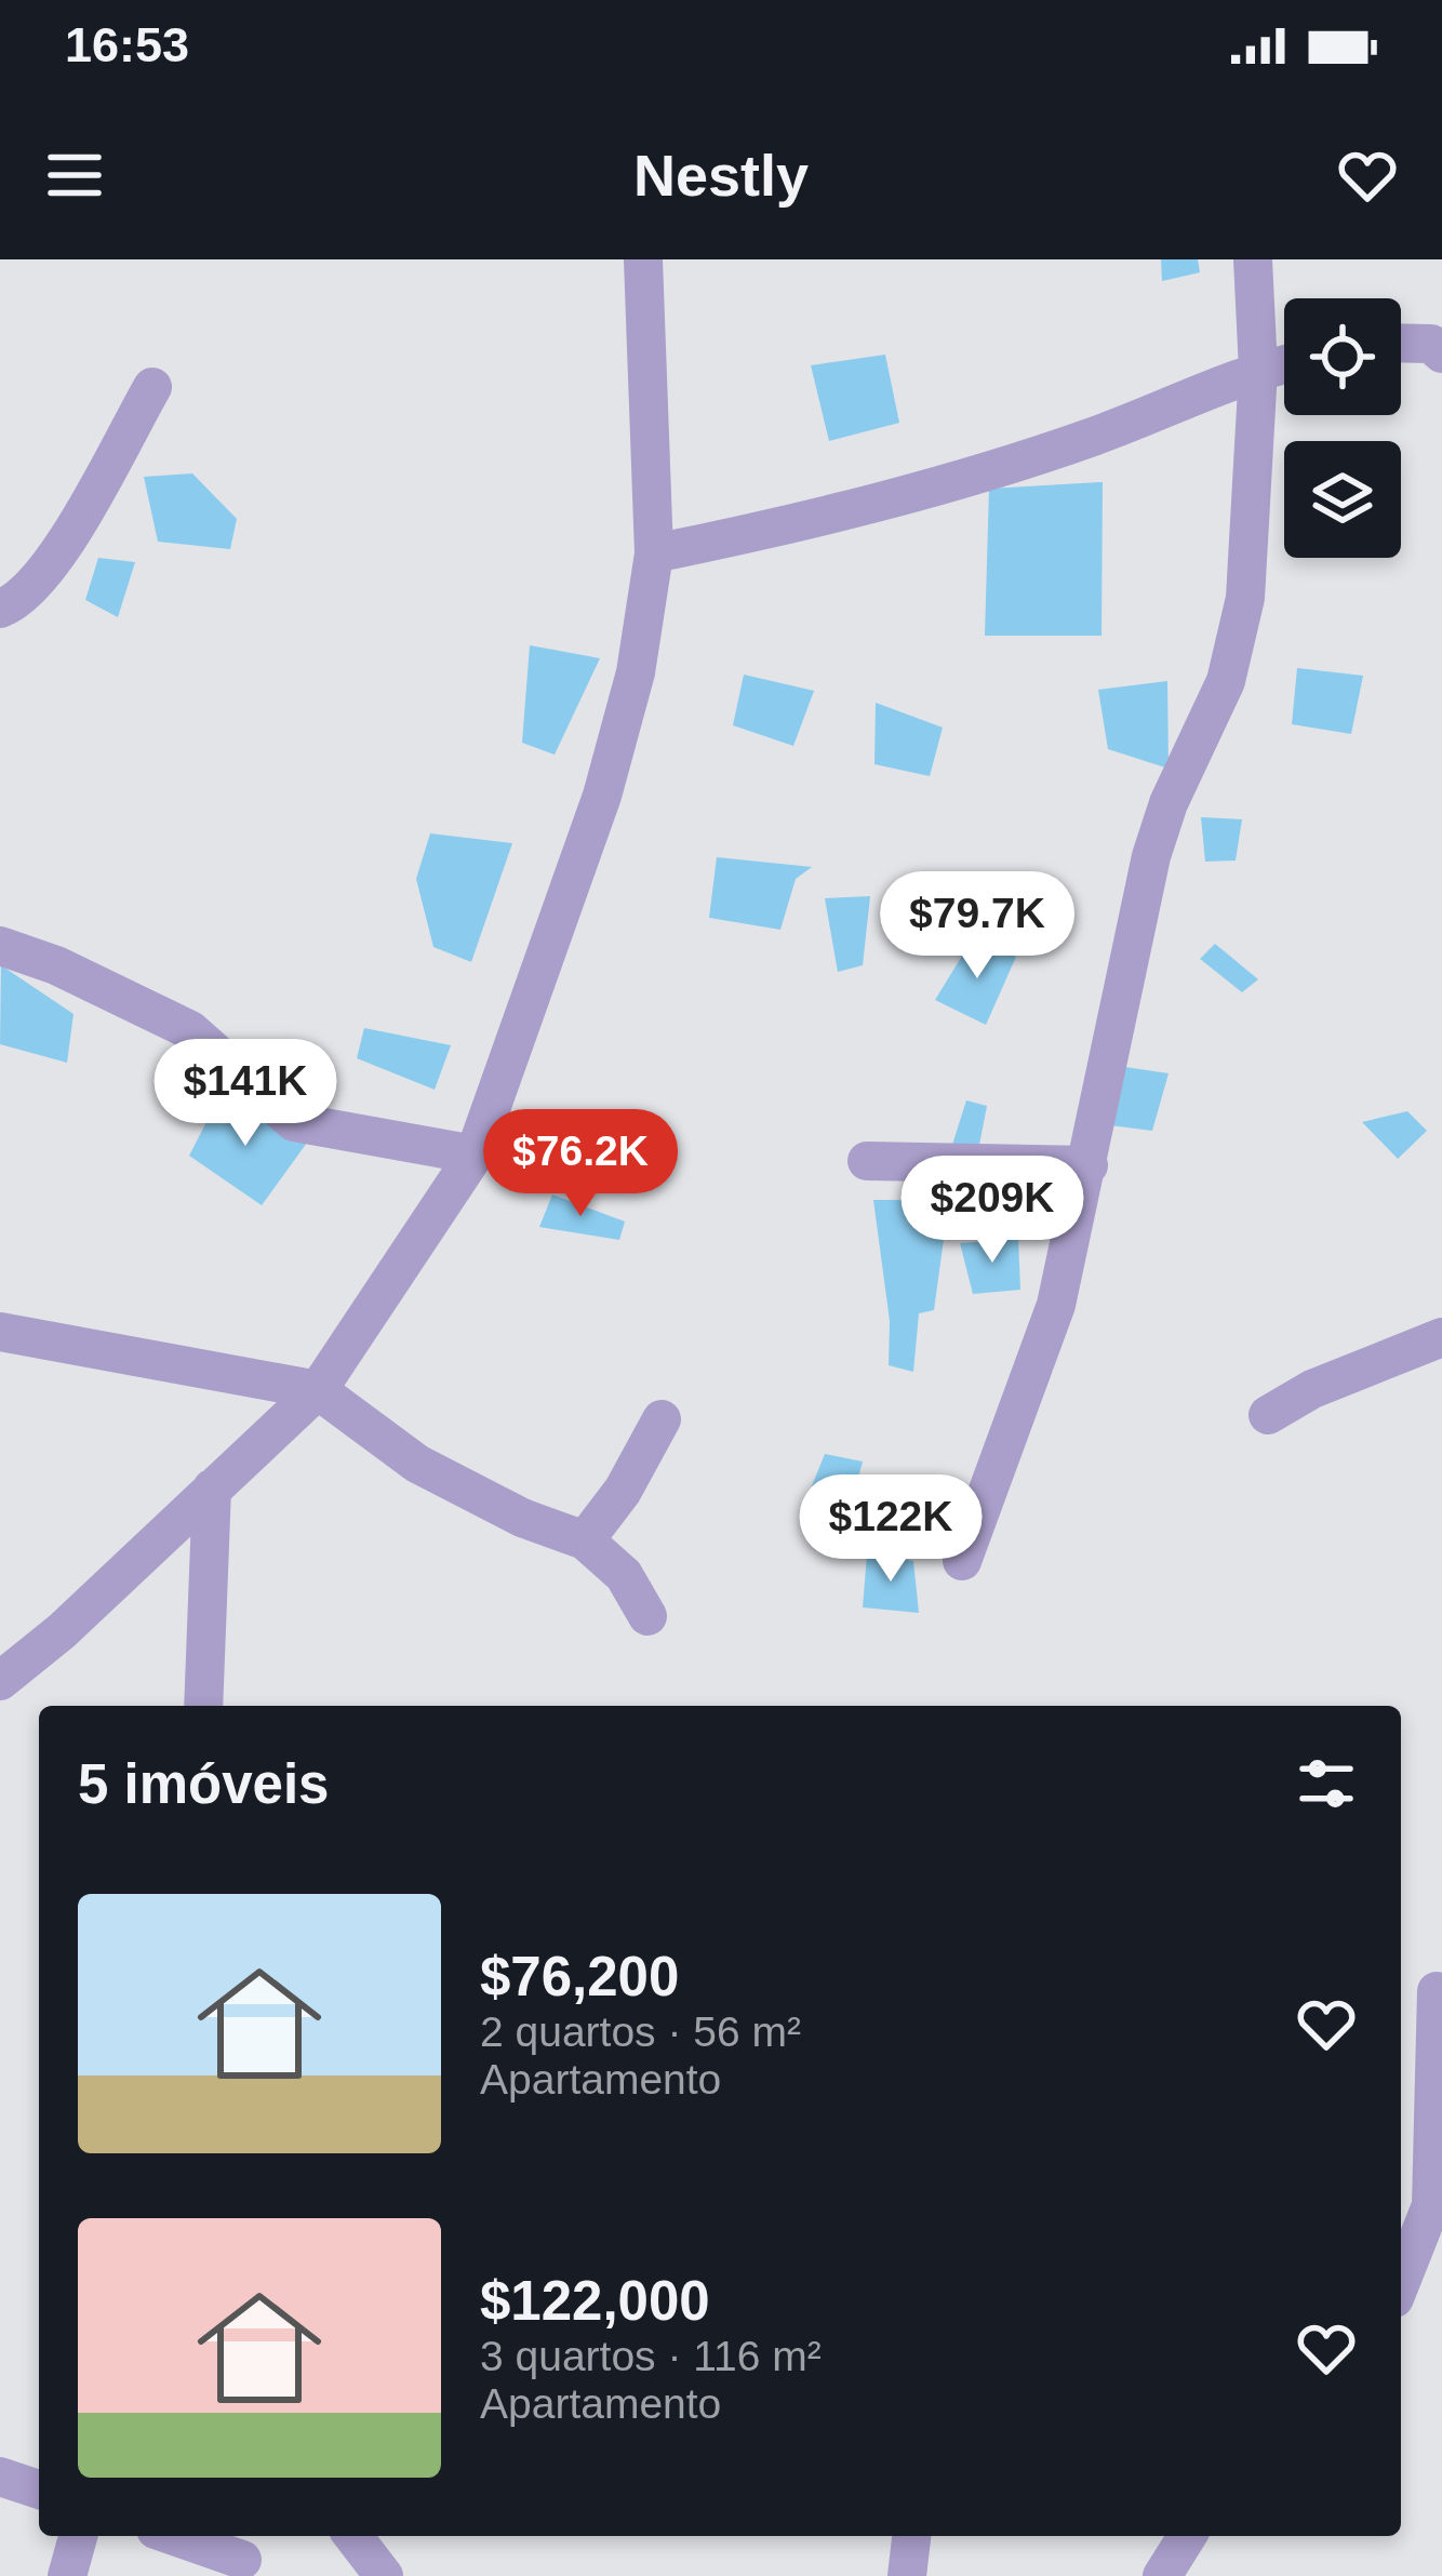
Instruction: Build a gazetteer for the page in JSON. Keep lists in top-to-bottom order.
{
  "page": {
    "status": "16:53",
    "header": "Nestly",
    "price": [
      "$79.7K",
      "$141K",
      "$76.2K",
      "$209K",
      "$122K"
    ],
    "heading": "5 imóveis",
    "list": [
      {
        "name": "$76,200",
        "note": "2 quartos · 56 m² · Apartamento"
      },
      {
        "name": "$122,000",
        "note": "3 quartos · 116 m² · Apartamento"
      }
    ]
  }
}
